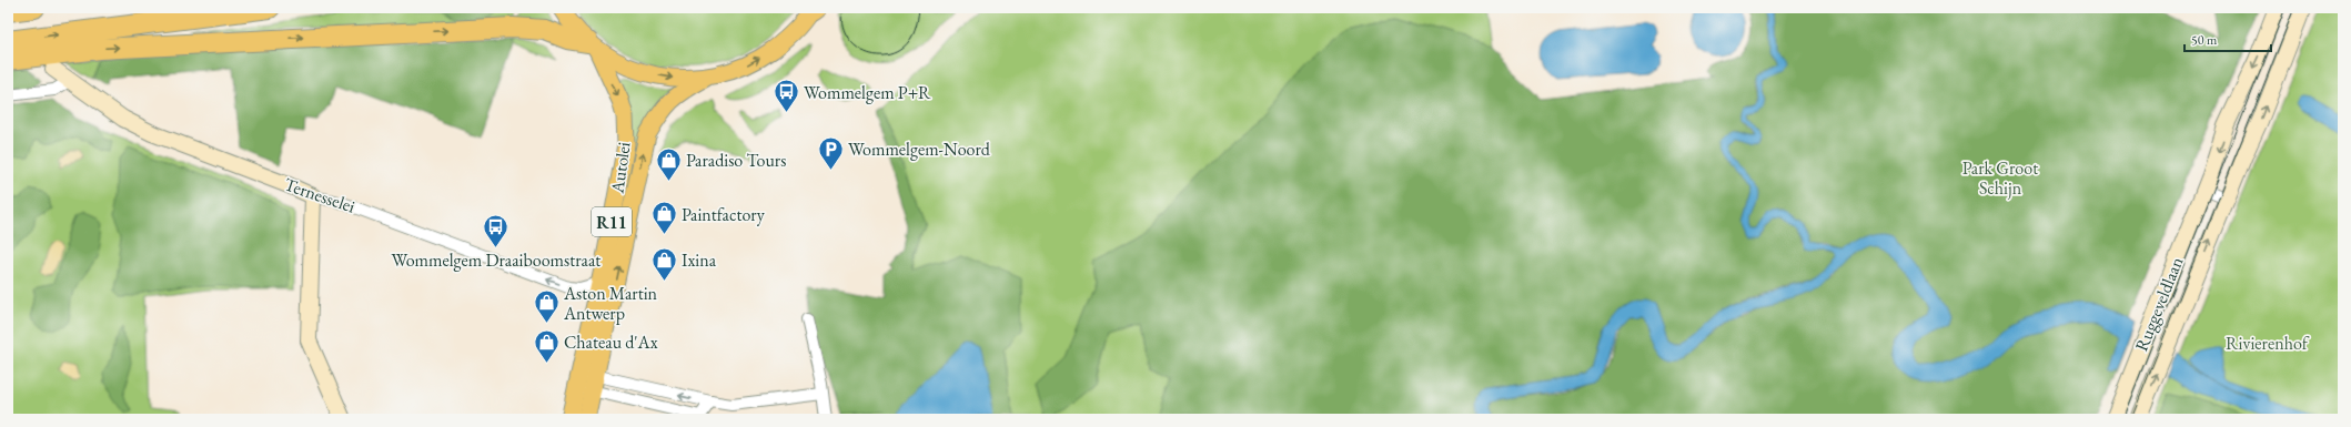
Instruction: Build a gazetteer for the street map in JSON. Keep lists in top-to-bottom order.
{
  "streets": {
    "main road": ["Autolei", "R11"],
    "street": ["Ternesselei", "Ruggeveldlaan"]
  },
  "crossings": [
    ["Autolei", "Ternesselei"]
  ],
  "one_way": ["Ternesselei"],
  "parks": ["Park Groot Schijn", "Rivierenhof"],
  "places": {
    "bus stop": ["Wommelgem P+R", "Wommelgem Draaiboomstraat"],
    "parking": ["Wommelgem-Noord"],
    "shop": [
      "Paradiso Tours",
      "Paintfactory",
      "Ixina",
      "Aston Martin Antwerp",
      "Chateau d'Ax"
    ]
  },
  "scale_bar": "50 m"
}
